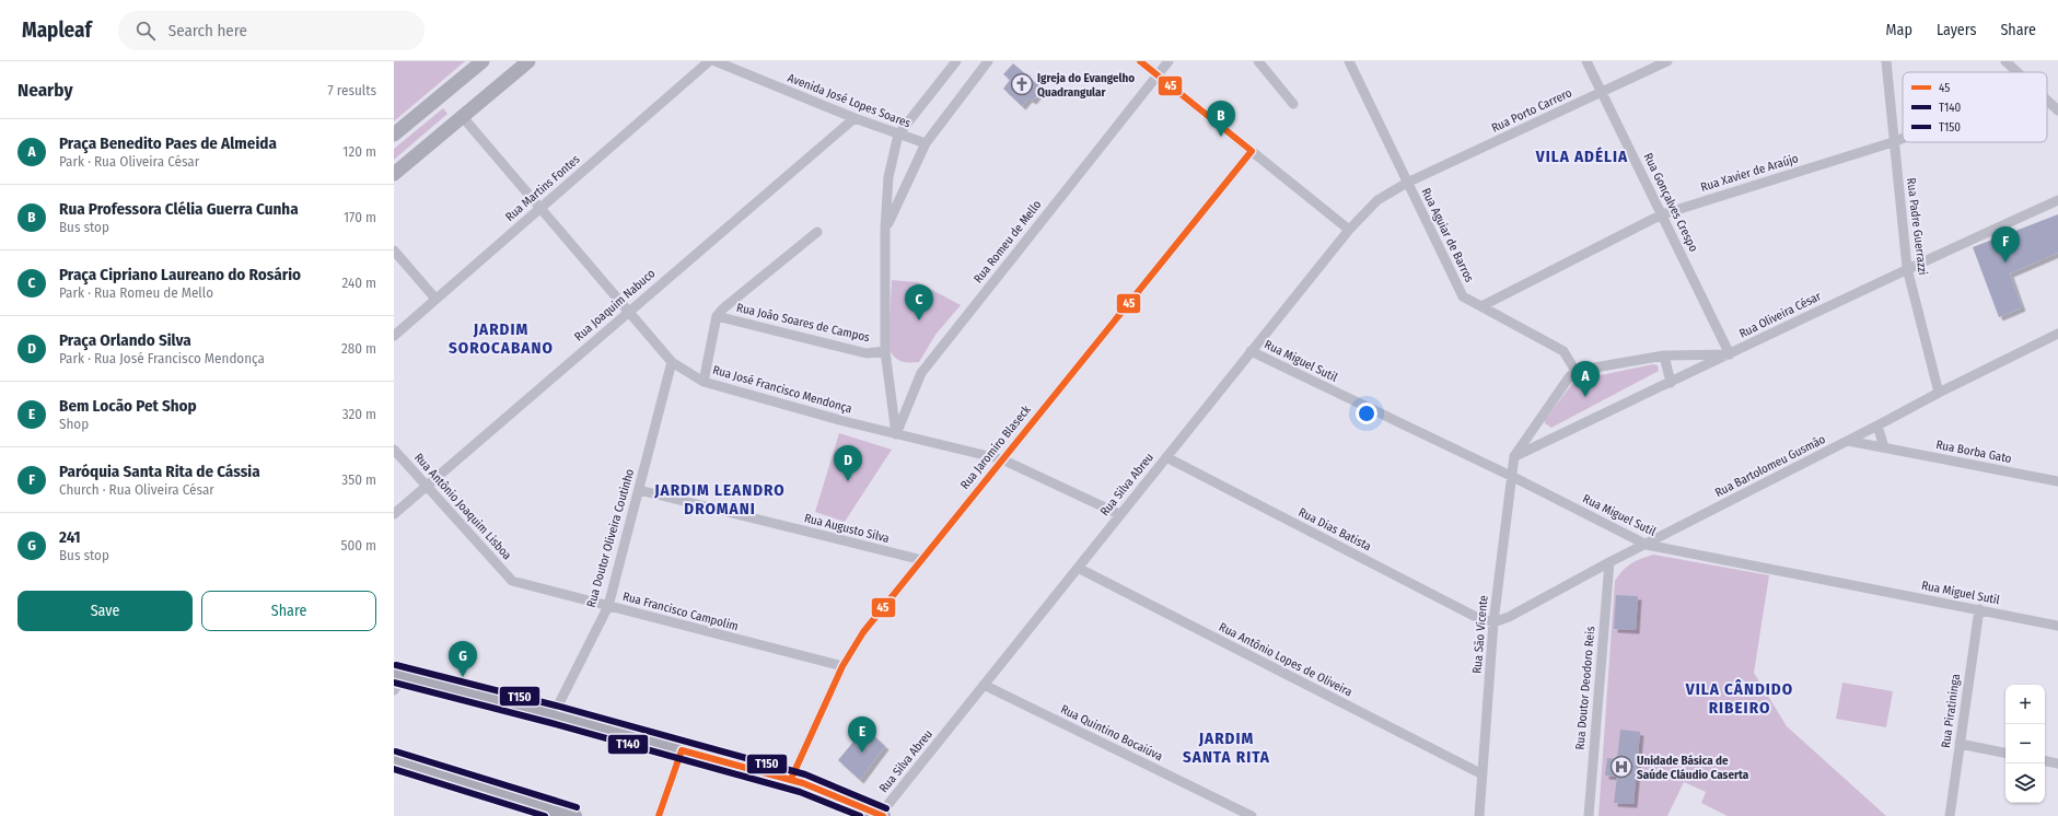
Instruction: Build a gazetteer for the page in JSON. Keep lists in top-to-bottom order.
{
  "streets": {
    "street": [
      "Avenida José Lopes Soares",
      "Rua Porto Carrero",
      "Rua Xavier de Araújo",
      "Rua Martins Fontes",
      "Rua Gonçalves Crespo",
      "Rua Padre Guerrazzi",
      "Rua Aguiar de Barros",
      "Rua Romeu de Mello",
      "Rua Joaquim Nabuco",
      "Rua Oliveira César",
      "Rua João Soares de Campos",
      "Rua Miguel Sutil",
      "Rua José Francisco Mendonça",
      "Rua Jaromiro Blaseck",
      "Rua Borba Gato",
      "Rua Bartolomeu Gusmão",
      "Rua Silva Abreu",
      "Rua Antônio Joaquim Lisboa",
      "Rua Augusto Silva",
      "Rua Dias Batista",
      "Rua Doutor Oliveira Coutinho",
      "Rua Francisco Campolim",
      "Rua São Vicente",
      "Rua Antônio Lopes de Oliveira",
      "Rua Doutor Deodoro Reis",
      "Rua Piratininga",
      "Rua Quintino Bocaiúva"
    ]
  },
  "crossings": [
    ["Avenida José Lopes Soares", "Rua Joaquim Nabuco"],
    ["Rua Porto Carrero", "Rua Gonçalves Crespo"],
    ["Rua Porto Carrero", "Rua Aguiar de Barros"],
    ["Rua Porto Carrero", "Rua Silva Abreu"],
    ["Rua Xavier de Araújo", "Rua Gonçalves Crespo"],
    ["Rua Xavier de Araújo", "Rua Padre Guerrazzi"],
    ["Rua Xavier de Araújo", "Rua Aguiar de Barros"],
    ["Rua Martins Fontes", "Rua José Francisco Mendonça"],
    ["Rua Gonçalves Crespo", "Rua Oliveira César"],
    ["Rua Padre Guerrazzi", "Rua Oliveira César"],
    ["Rua Padre Guerrazzi", "Rua Bartolomeu Gusmão"],
    ["Rua Aguiar de Barros", "Rua Silva Abreu"],
    ["Rua Romeu de Mello", "Rua José Francisco Mendonça"],
    ["Rua Joaquim Nabuco", "Rua José Francisco Mendonça"],
    ["Rua Joaquim Nabuco", "Rua Antônio Joaquim Lisboa"],
    ["Rua Oliveira César", "Rua São Vicente"],
    ["Rua Miguel Sutil", "Rua Bartolomeu Gusmão"],
    ["Rua Miguel Sutil", "Rua Silva Abreu"],
    ["Rua Miguel Sutil", "Rua São Vicente"],
    ["Rua Miguel Sutil", "Rua Piratininga"],
    ["Rua José Francisco Mendonça", "Rua Jaromiro Blaseck"],
    ["Rua José Francisco Mendonça", "Rua Silva Abreu"],
    ["Rua José Francisco Mendonça", "Rua Doutor Oliveira Coutinho"],
    ["Rua Jaromiro Blaseck", "Rua Augusto Silva"],
    ["Rua Jaromiro Blaseck", "Rua Francisco Campolim"],
    ["Rua Borba Gato", "Rua Bartolomeu Gusmão"],
    ["Rua Bartolomeu Gusmão", "Rua Dias Batista"],
    ["Rua Bartolomeu Gusmão", "Rua São Vicente"],
    ["Rua Bartolomeu Gusmão", "Rua Doutor Deodoro Reis"],
    ["Rua Silva Abreu", "Rua Dias Batista"],
    ["Rua Silva Abreu", "Rua Antônio Lopes de Oliveira"],
    ["Rua Silva Abreu", "Rua Quintino Bocaiúva"],
    ["Rua Antônio Joaquim Lisboa", "Rua Francisco Campolim"],
    ["Rua Augusto Silva", "Rua Doutor Oliveira Coutinho"],
    ["Rua Dias Batista", "Rua São Vicente"],
    ["Rua Doutor Oliveira Coutinho", "Rua Francisco Campolim"],
    ["Rua São Vicente", "Rua Antônio Lopes de Oliveira"]
  ],
  "districts": [
    "VILA ADÉLIA",
    "JARDIM SOROCABANO",
    "JARDIM LEANDRO DROMANI",
    "VILA CÂNDIDO RIBEIRO",
    "JARDIM SANTA RITA"
  ],
  "places": {
    "church": ["Igreja do Evangelho Quadrangular"],
    "hospital": ["Unidade Básica de Saúde Cláudio Caserta"]
  },
  "lines": ["transit line 45", "transit line T150", "transit line T140"],
  "legend": ["45", "T140", "T150"],
  "page": {
    "header": "Mapleaf",
    "search": "Search here",
    "nav": ["Map", "Layers", "Share"],
    "heading": ["Nearby", "7 results"],
    "pins": [
      "B",
      "F",
      "C",
      "A",
      "D",
      "G",
      "E"
    ],
    "list": [
      {
        "mark": "A",
        "name": "Praça Benedito Paes de Almeida",
        "note": "Park · Rua Oliveira César",
        "value": "120 m"
      },
      {
        "mark": "B",
        "name": "Rua Professora Clélia Guerra Cunha",
        "note": "Bus stop",
        "value": "170 m"
      },
      {
        "mark": "C",
        "name": "Praça Cipriano Laureano do Rosário",
        "note": "Park · Rua Romeu de Mello",
        "value": "240 m"
      },
      {
        "mark": "D",
        "name": "Praça Orlando Silva",
        "note": "Park · Rua José Francisco Mendonça",
        "value": "280 m"
      },
      {
        "mark": "E",
        "name": "Bem Locão Pet Shop",
        "note": "Shop",
        "value": "320 m"
      },
      {
        "mark": "F",
        "name": "Paróquia Santa Rita de Cássia",
        "note": "Church · Rua Oliveira César",
        "value": "350 m"
      },
      {
        "mark": "G",
        "name": "241",
        "note": "Bus stop",
        "value": "500 m"
      }
    ],
    "buttons": ["Save", "Share"],
    "map_buttons": ["+", "−"]
  }
}
